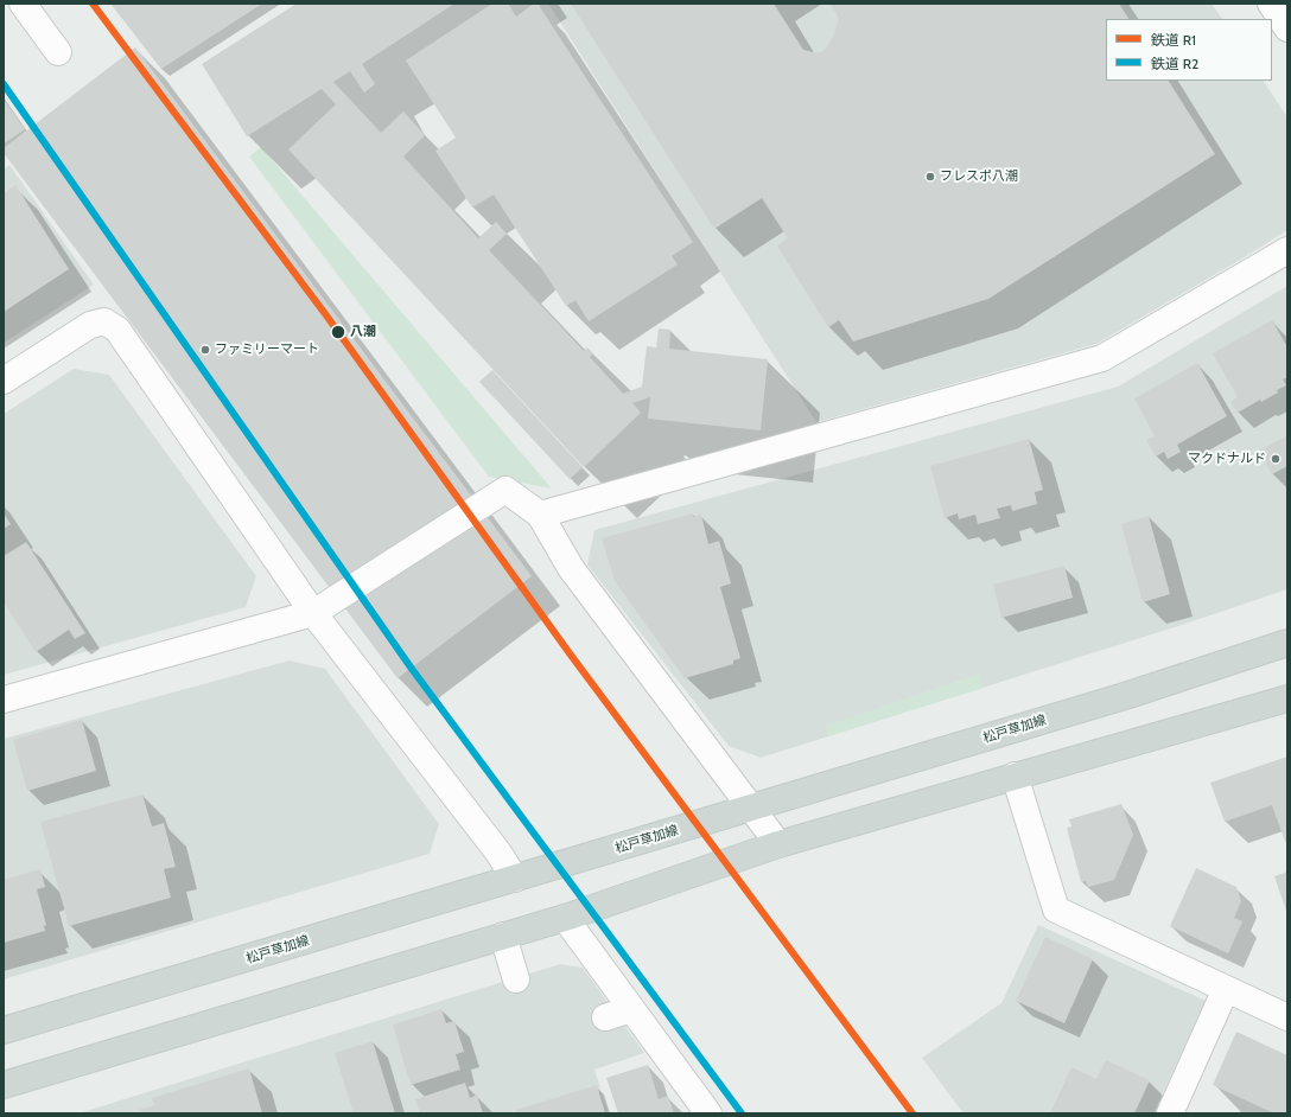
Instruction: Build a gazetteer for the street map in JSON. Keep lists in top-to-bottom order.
{
  "streets": {
    "main road": ["松戸草加線"]
  },
  "places": [
    "フレスポ八潮",
    "八潮",
    "ファミリーマート",
    "マクドナルド"
  ],
  "lines": ["rail line R1", "rail line R2"],
  "legend": ["鉄道 R1", "鉄道 R2"]
}
